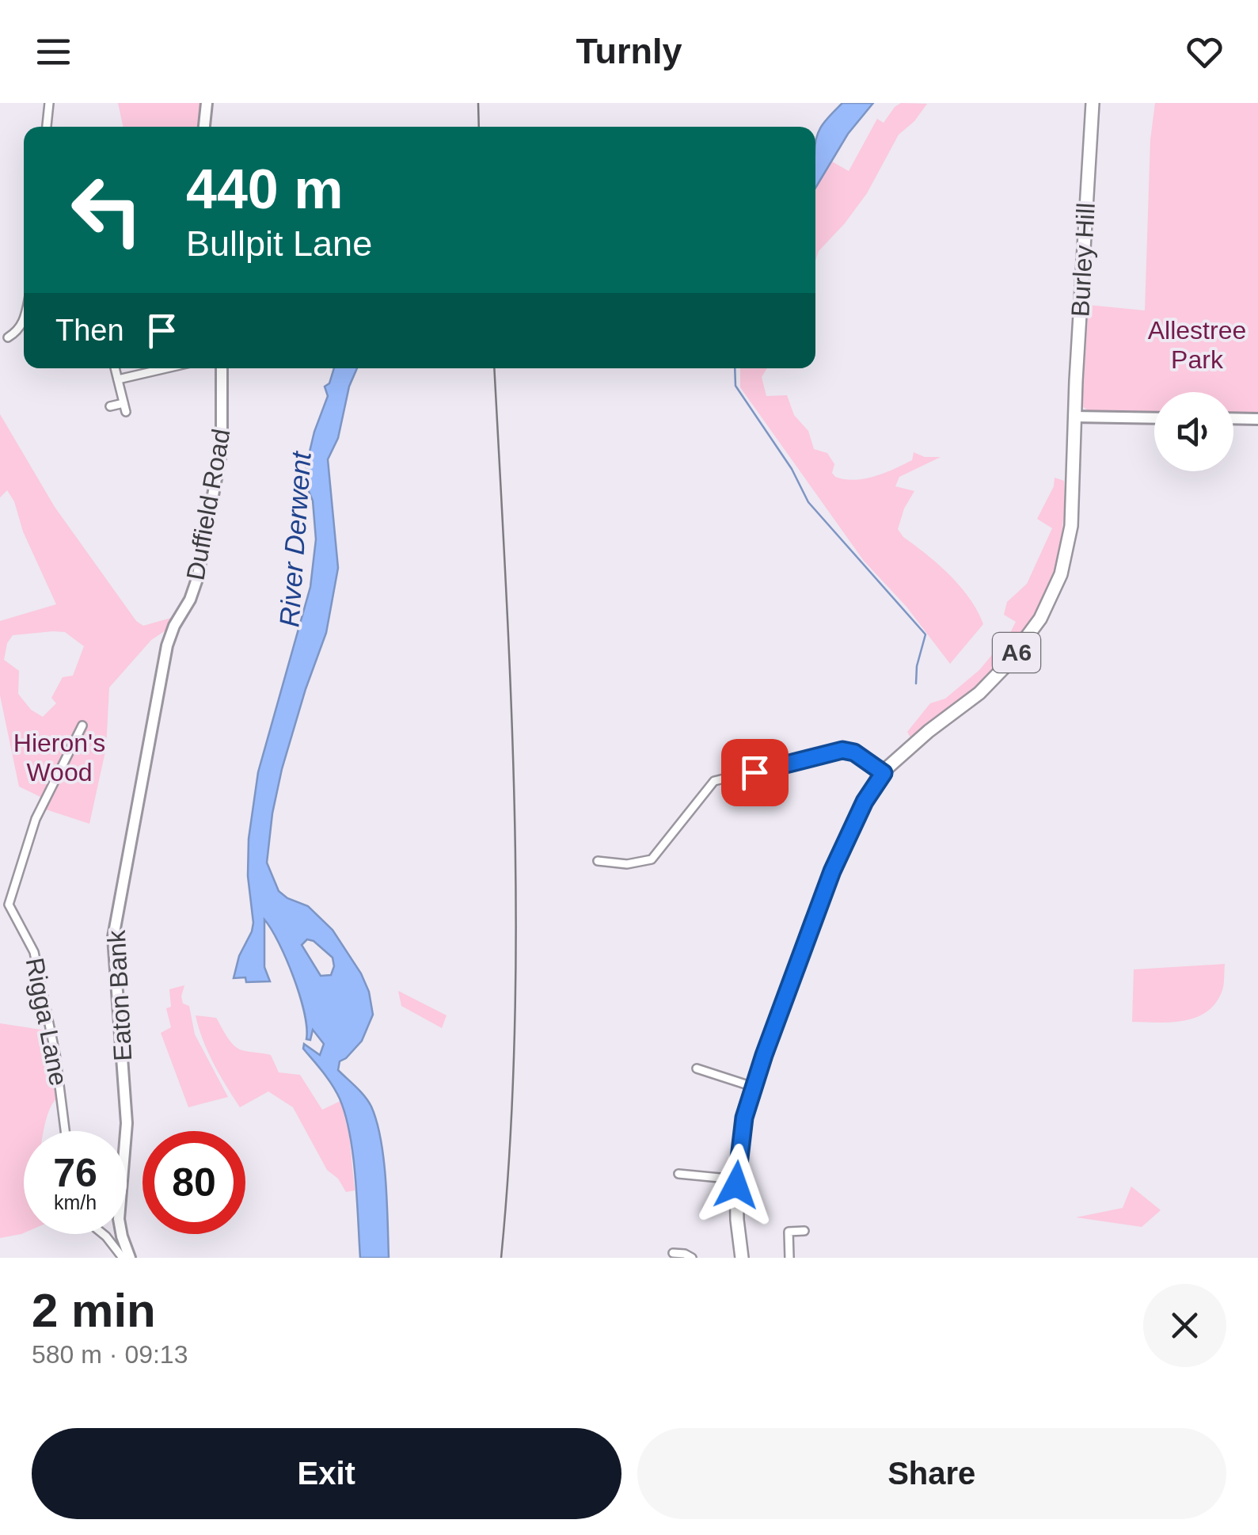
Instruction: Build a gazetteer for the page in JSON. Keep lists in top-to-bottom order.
{
  "streets": {
    "highway": ["Burley Hill", "A6"],
    "street": ["Duffield Road", "Eaton Bank", "Rigga Lane"]
  },
  "crossings": [
    ["Burley Hill", "A6"],
    ["Duffield Road", "Eaton Bank"]
  ],
  "water": ["River Derwent"],
  "parks": ["Allestree Park", "Hieron's Wood"],
  "page": {
    "header": "Turnly",
    "turn": ["440 m", "Bullpit Lane"],
    "then": "Then",
    "speed": "76 km/h",
    "limit": "80",
    "heading": ["2 min", "580 m · 09:13"],
    "buttons": ["Exit", "Share"]
  }
}
